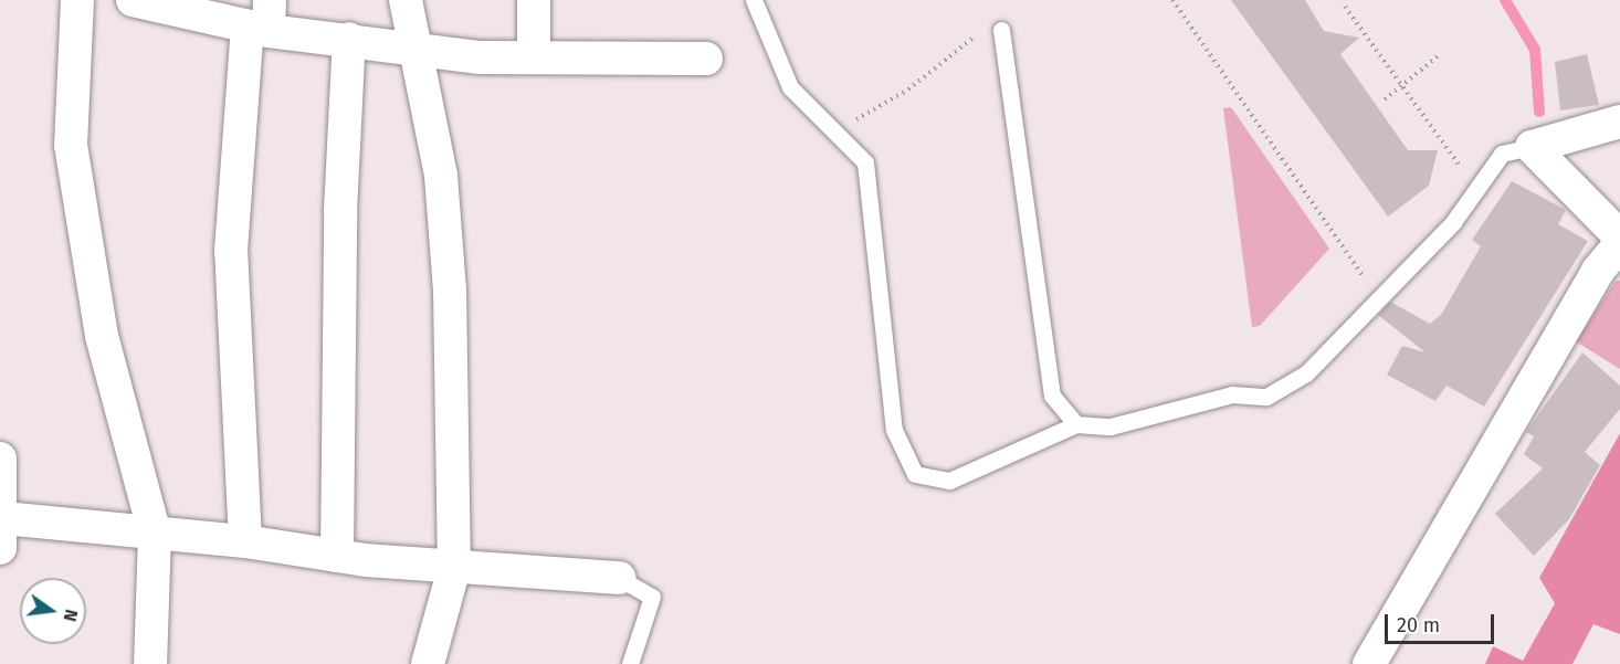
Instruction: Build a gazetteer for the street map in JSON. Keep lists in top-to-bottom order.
{
  "scale_bar": "20 m",
  "north": "right"
}
